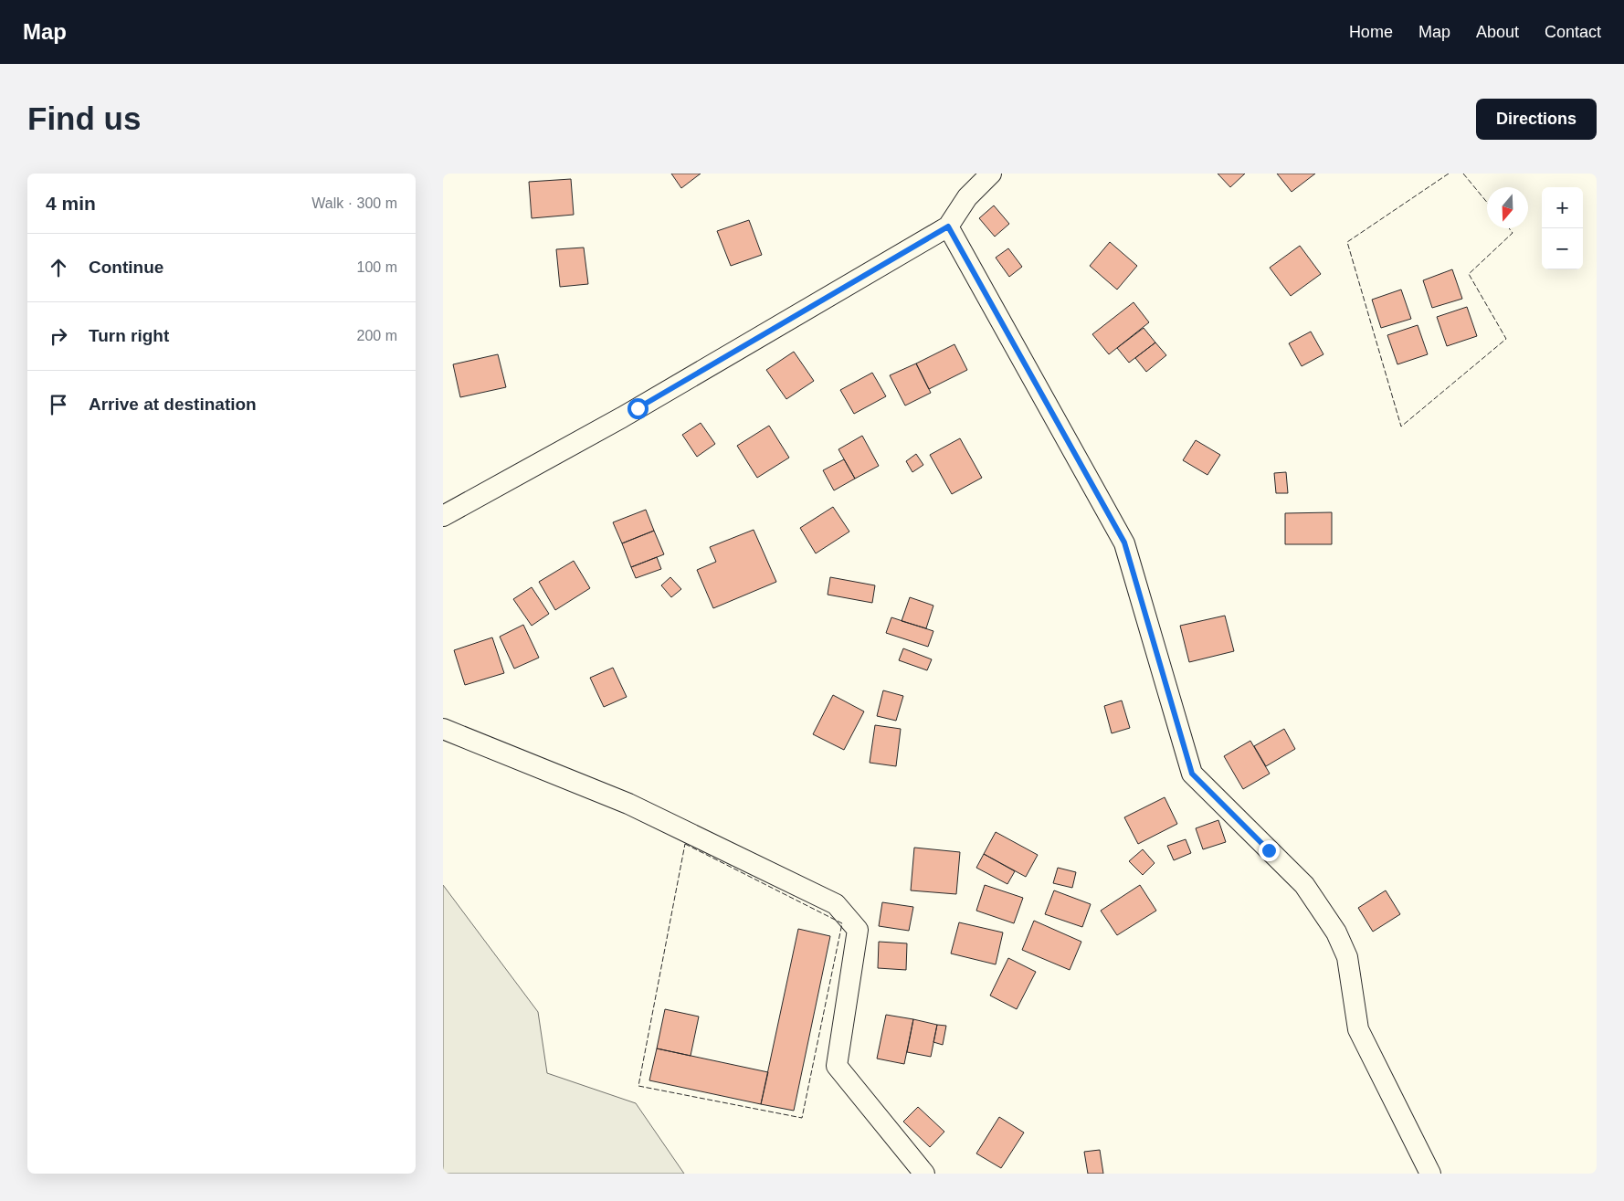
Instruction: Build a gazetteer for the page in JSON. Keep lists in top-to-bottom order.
{
  "north": "bottom",
  "page": {
    "header": "Map",
    "nav": [
      "Home",
      "Map",
      "About",
      "Contact"
    ],
    "buttons": "Directions",
    "title": "Find us",
    "heading": ["4 min", "Walk · 300 m"],
    "map_buttons": ["+", "−"],
    "list": [
      ["Continue", "100 m"],
      ["Turn right", "200 m"],
      "Arrive at destination"
    ]
  }
}
